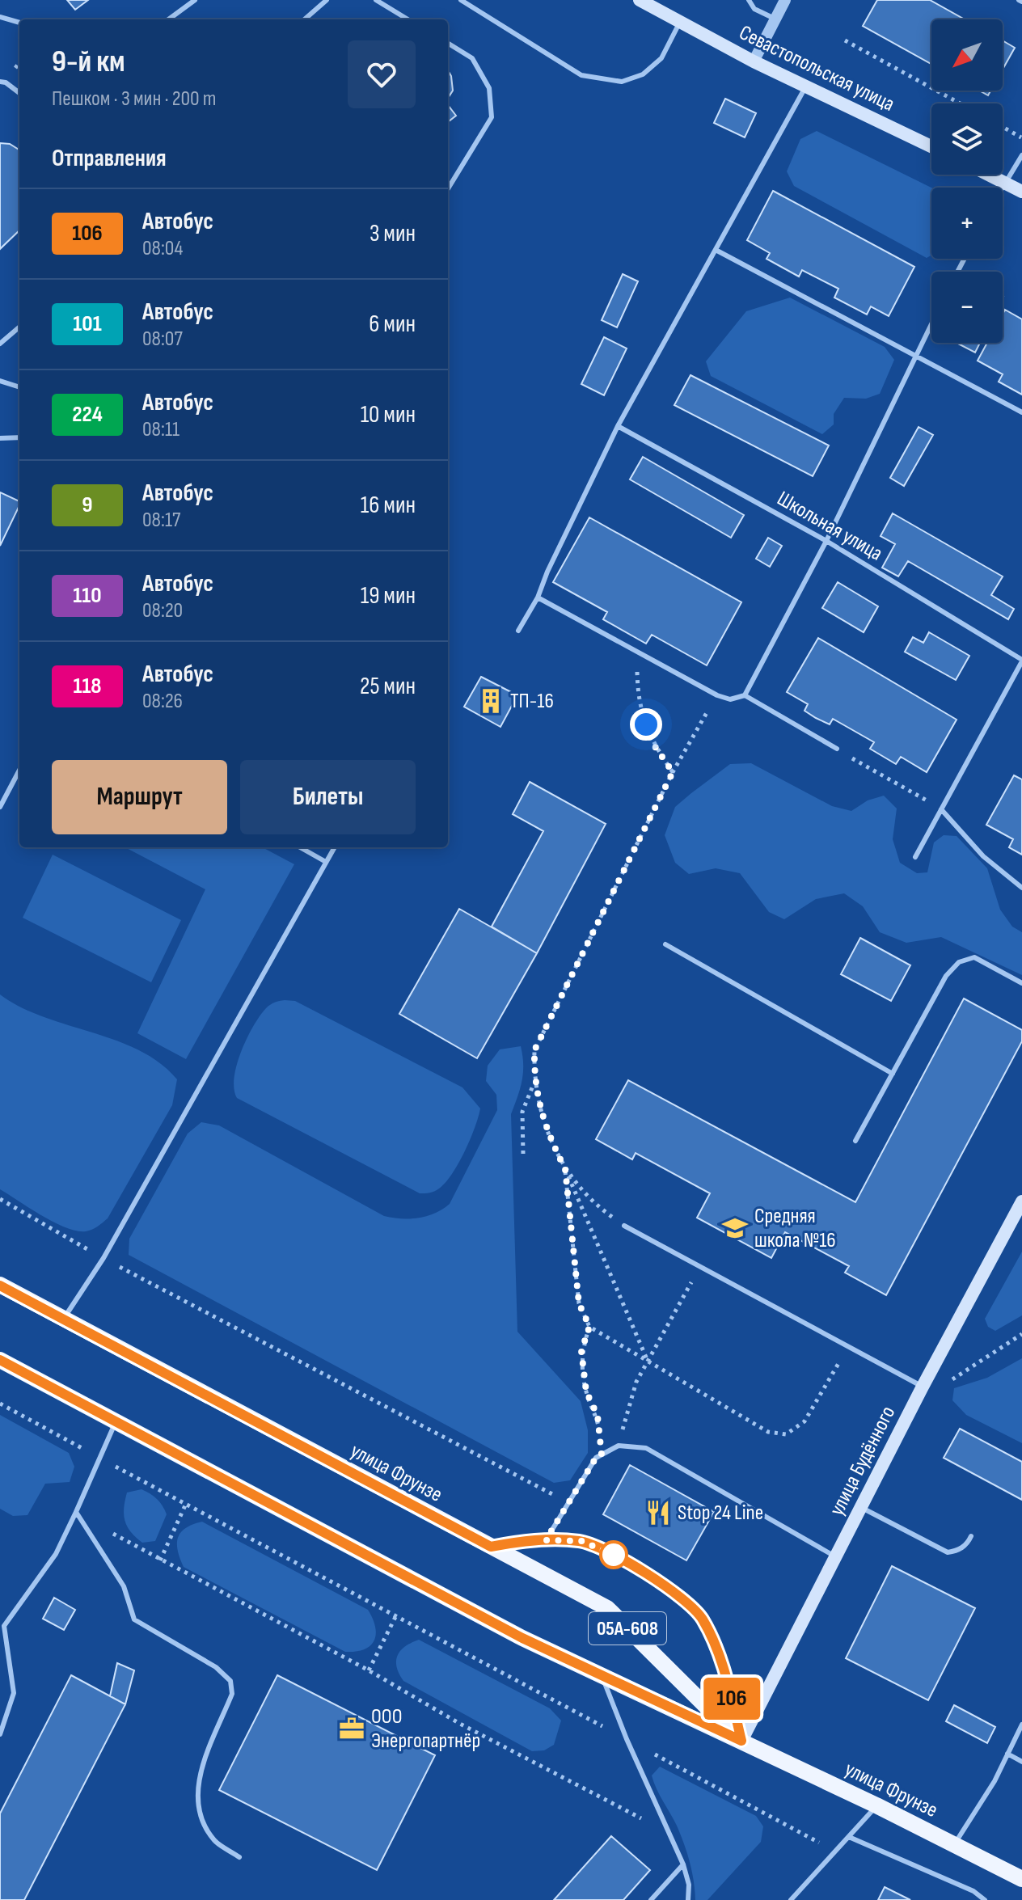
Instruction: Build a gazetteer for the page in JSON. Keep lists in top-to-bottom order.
{
  "streets": {
    "main road": [
      "Севастопольская улица",
      "улица Будённого",
      "улица Фрунзе",
      "05А-608"
    ],
    "lane": ["Школьная улица"]
  },
  "crossings": [
    ["улица Будённого", "улица Фрунзе"]
  ],
  "places": {
    "building": ["ТП-16"],
    "school or university": ["Средняя школа №16"],
    "restaurant": ["Stop 24 Line"],
    "office": ["ООО Энергопартнёр"]
  },
  "lines": ["bus line 106"],
  "north": "bottom left",
  "page": {
    "on_map": "106",
    "map_buttons": ["+", "−"],
    "heading": [
      ["9-й км", "Пешком · 3 мин · 200 m"],
      "Отправления"
    ],
    "list": [
      {
        "mark": "106",
        "name": "Автобус",
        "note": "08:04",
        "value": "3 мин"
      },
      {
        "mark": "101",
        "name": "Автобус",
        "note": "08:07",
        "value": "6 мин"
      },
      {
        "mark": "224",
        "name": "Автобус",
        "note": "08:11",
        "value": "10 мин"
      },
      {
        "mark": "9",
        "name": "Автобус",
        "note": "08:17",
        "value": "16 мин"
      },
      {
        "mark": "110",
        "name": "Автобус",
        "note": "08:20",
        "value": "19 мин"
      },
      {
        "mark": "118",
        "name": "Автобус",
        "note": "08:26",
        "value": "25 мин"
      }
    ],
    "buttons": ["Маршрут", "Билеты"]
  }
}
